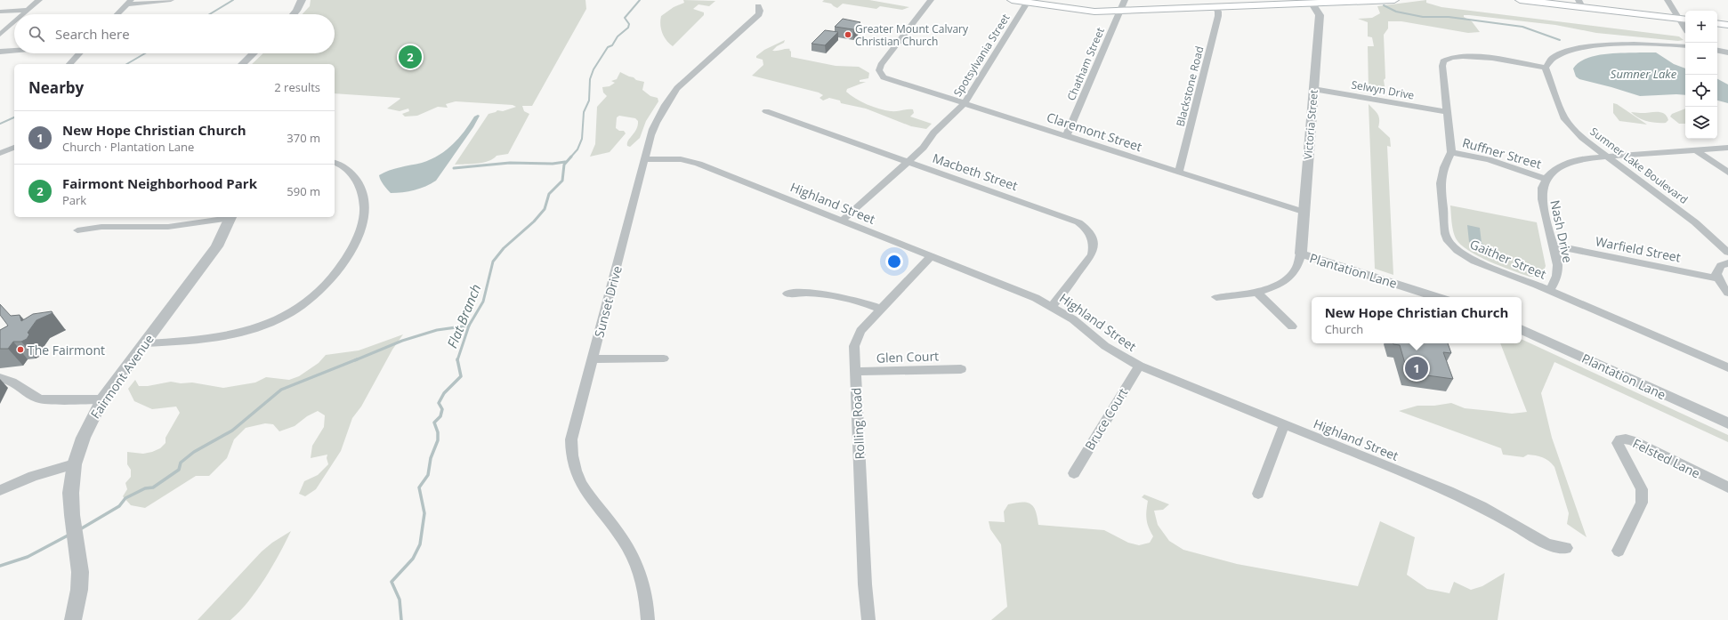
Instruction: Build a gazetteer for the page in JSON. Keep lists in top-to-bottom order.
{
  "streets": {
    "street": [
      "Spotsylvania Street",
      "Chatham Street",
      "Blackstone Road",
      "Selwyn Drive",
      "Victoria Street",
      "Claremont Street",
      "Ruffner Street",
      "Sumner Lake Boulevard",
      "Macbeth Street",
      "Highland Street",
      "Nash Drive",
      "Warfield Street",
      "Gaither Street",
      "Plantation Lane",
      "Sunset Drive",
      "Glen Court",
      "Fairmont Avenue",
      "Bruce Court",
      "Rolling Road",
      "Felsted Lane"
    ]
  },
  "crossings": [
    ["Spotsylvania Street", "Claremont Street"],
    ["Spotsylvania Street", "Macbeth Street"],
    ["Spotsylvania Street", "Highland Street"],
    ["Chatham Street", "Claremont Street"],
    ["Blackstone Road", "Claremont Street"],
    ["Selwyn Drive", "Victoria Street"],
    ["Selwyn Drive", "Gaither Street"],
    ["Victoria Street", "Claremont Street"],
    ["Victoria Street", "Plantation Lane"],
    ["Ruffner Street", "Nash Drive"],
    ["Ruffner Street", "Gaither Street"],
    ["Sumner Lake Boulevard", "Gaither Street"],
    ["Macbeth Street", "Highland Street"],
    ["Highland Street", "Sunset Drive"],
    ["Highland Street", "Bruce Court"],
    ["Highland Street", "Rolling Road"],
    ["Nash Drive", "Warfield Street"],
    ["Nash Drive", "Gaither Street"],
    ["Glen Court", "Rolling Road"]
  ],
  "water": ["Sumner Lake", "Flat Branch"],
  "places": ["Greater Mount Calvary Christian Church", "The Fairmont"],
  "page": {
    "map_buttons": ["+", "−"],
    "search": "Search here",
    "pins": ["2", "1"],
    "heading": ["Nearby", "2 results"],
    "list": [
      {
        "mark": "1",
        "name": "New Hope Christian Church",
        "note": "Church · Plantation Lane",
        "value": "370 m"
      },
      {
        "mark": "2",
        "name": "Fairmont Neighborhood Park",
        "note": "Park",
        "value": "590 m"
      }
    ],
    "popup": ["New Hope Christian Church", "Church"]
  }
}
